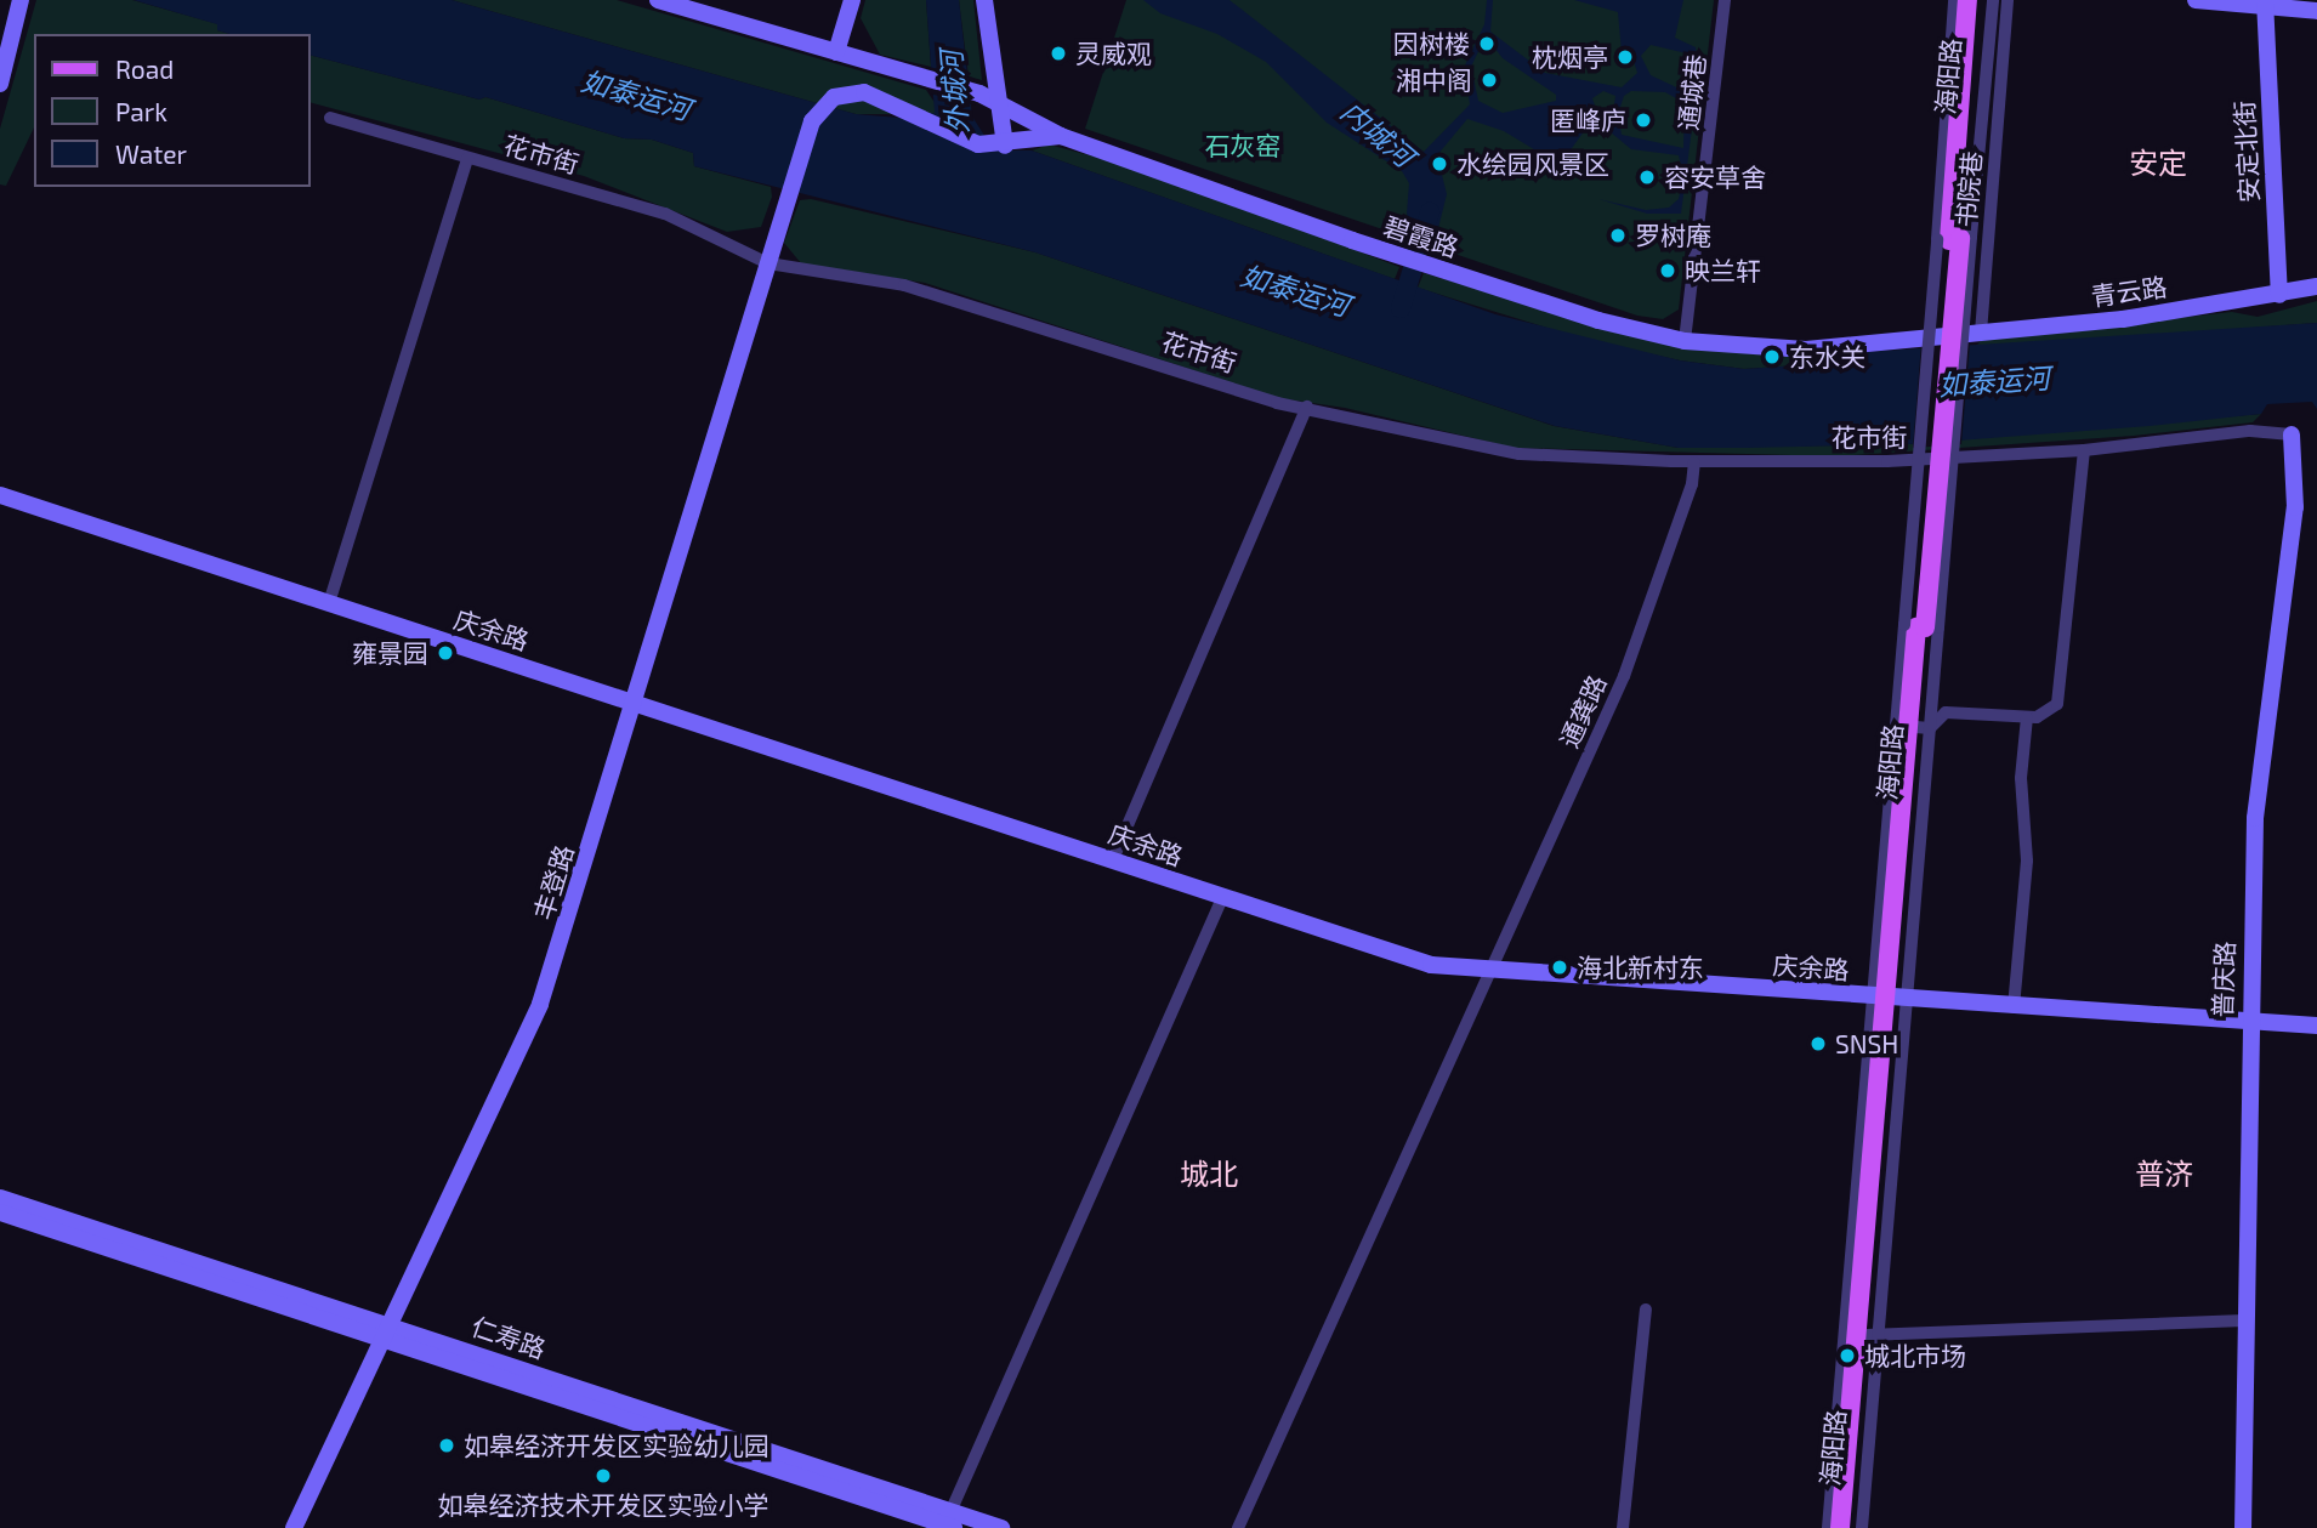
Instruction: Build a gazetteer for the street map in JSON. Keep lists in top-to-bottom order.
{
  "streets": {
    "main road": ["海阳路"],
    "street": [
      "通城巷",
      "安定北街",
      "花市街",
      "书院巷",
      "碧霞路",
      "青云路",
      "庆余路",
      "通龚路",
      "丰登路",
      "普庆路",
      "仁寿路"
    ]
  },
  "crossings": [
    ["海阳路", "庆余路"],
    ["通城巷", "碧霞路"],
    ["安定北街", "青云路"],
    ["花市街", "通龚路"],
    ["花市街", "丰登路"],
    ["花市街", "普庆路"],
    ["书院巷", "青云路"],
    ["碧霞路", "青云路"],
    ["庆余路", "通龚路"],
    ["庆余路", "丰登路"],
    ["庆余路", "普庆路"],
    ["丰登路", "仁寿路"]
  ],
  "districts": ["安定", "城北", "普济"],
  "water": ["外城河", "如泰运河", "内城河"],
  "parks": ["石灰窑"],
  "places": [
    "因树楼",
    "灵威观",
    "枕烟亭",
    "湘中阁",
    "匿峰庐",
    "水绘园风景区",
    "容安草舍",
    "罗树庵",
    "映兰轩",
    "东水关",
    "雍景园",
    "海北新村东",
    "SNSH",
    "城北市场",
    "如皋经济开发区实验幼儿园",
    "如皋经济技术开发区实验小学"
  ],
  "legend": ["Road", "Park", "Water"]
}
